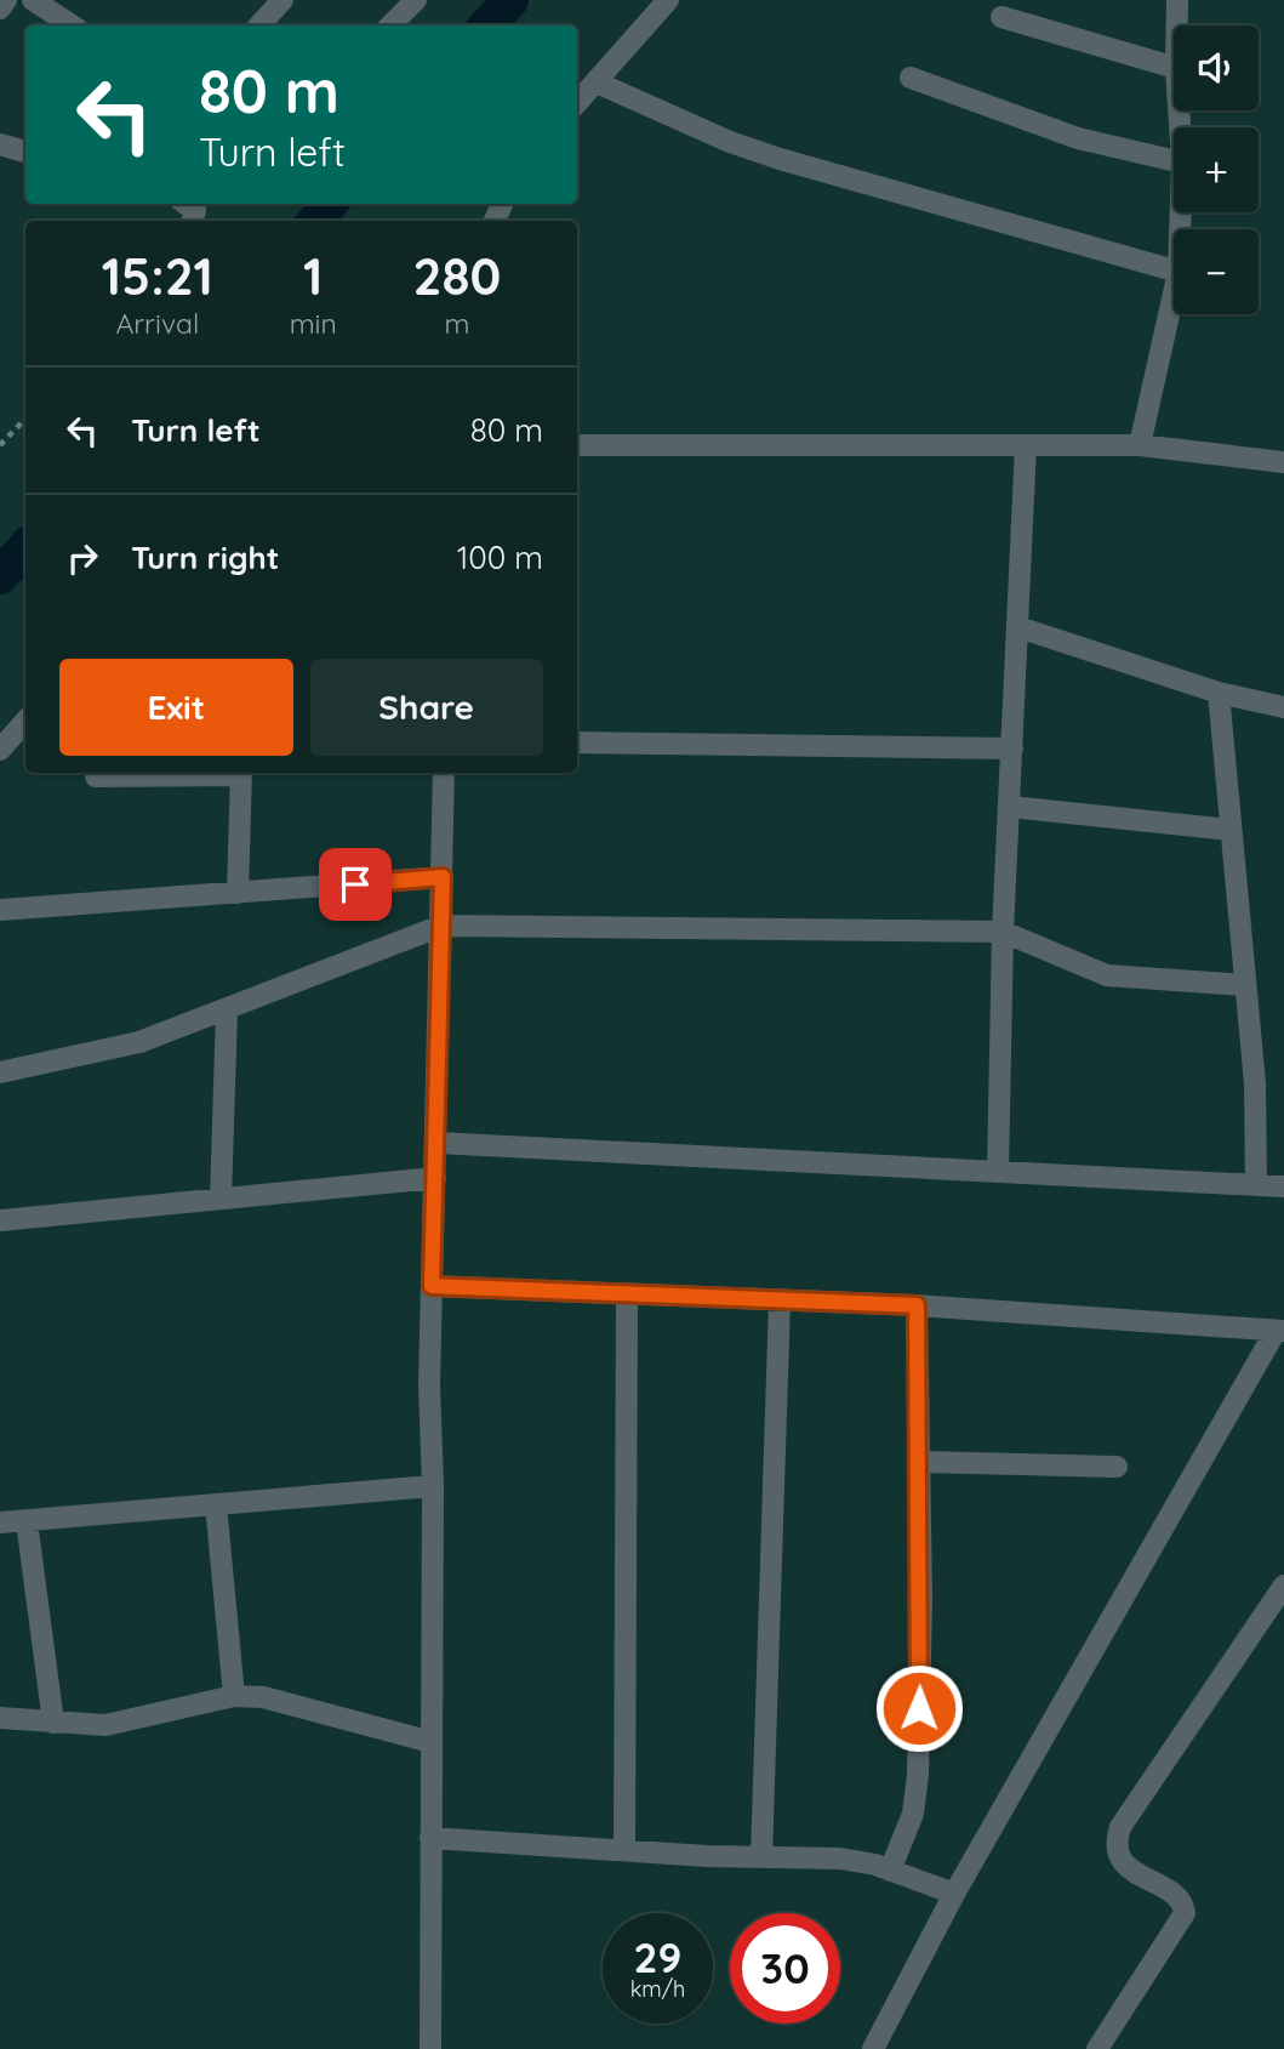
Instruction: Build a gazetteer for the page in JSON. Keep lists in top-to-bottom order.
{
  "page": {
    "map_buttons": ["+", "−"],
    "turn": ["80 m", "Turn left"],
    "eta": [
      "15:21",
      "Arrival",
      "1",
      "min",
      "280",
      "m"
    ],
    "list": [
      {
        "name": "Turn left",
        "value": "80 m"
      },
      {
        "name": "Turn right",
        "value": "100 m"
      }
    ],
    "buttons": ["Exit", "Share"],
    "speed": "29 km/h",
    "limit": "30"
  }
}
